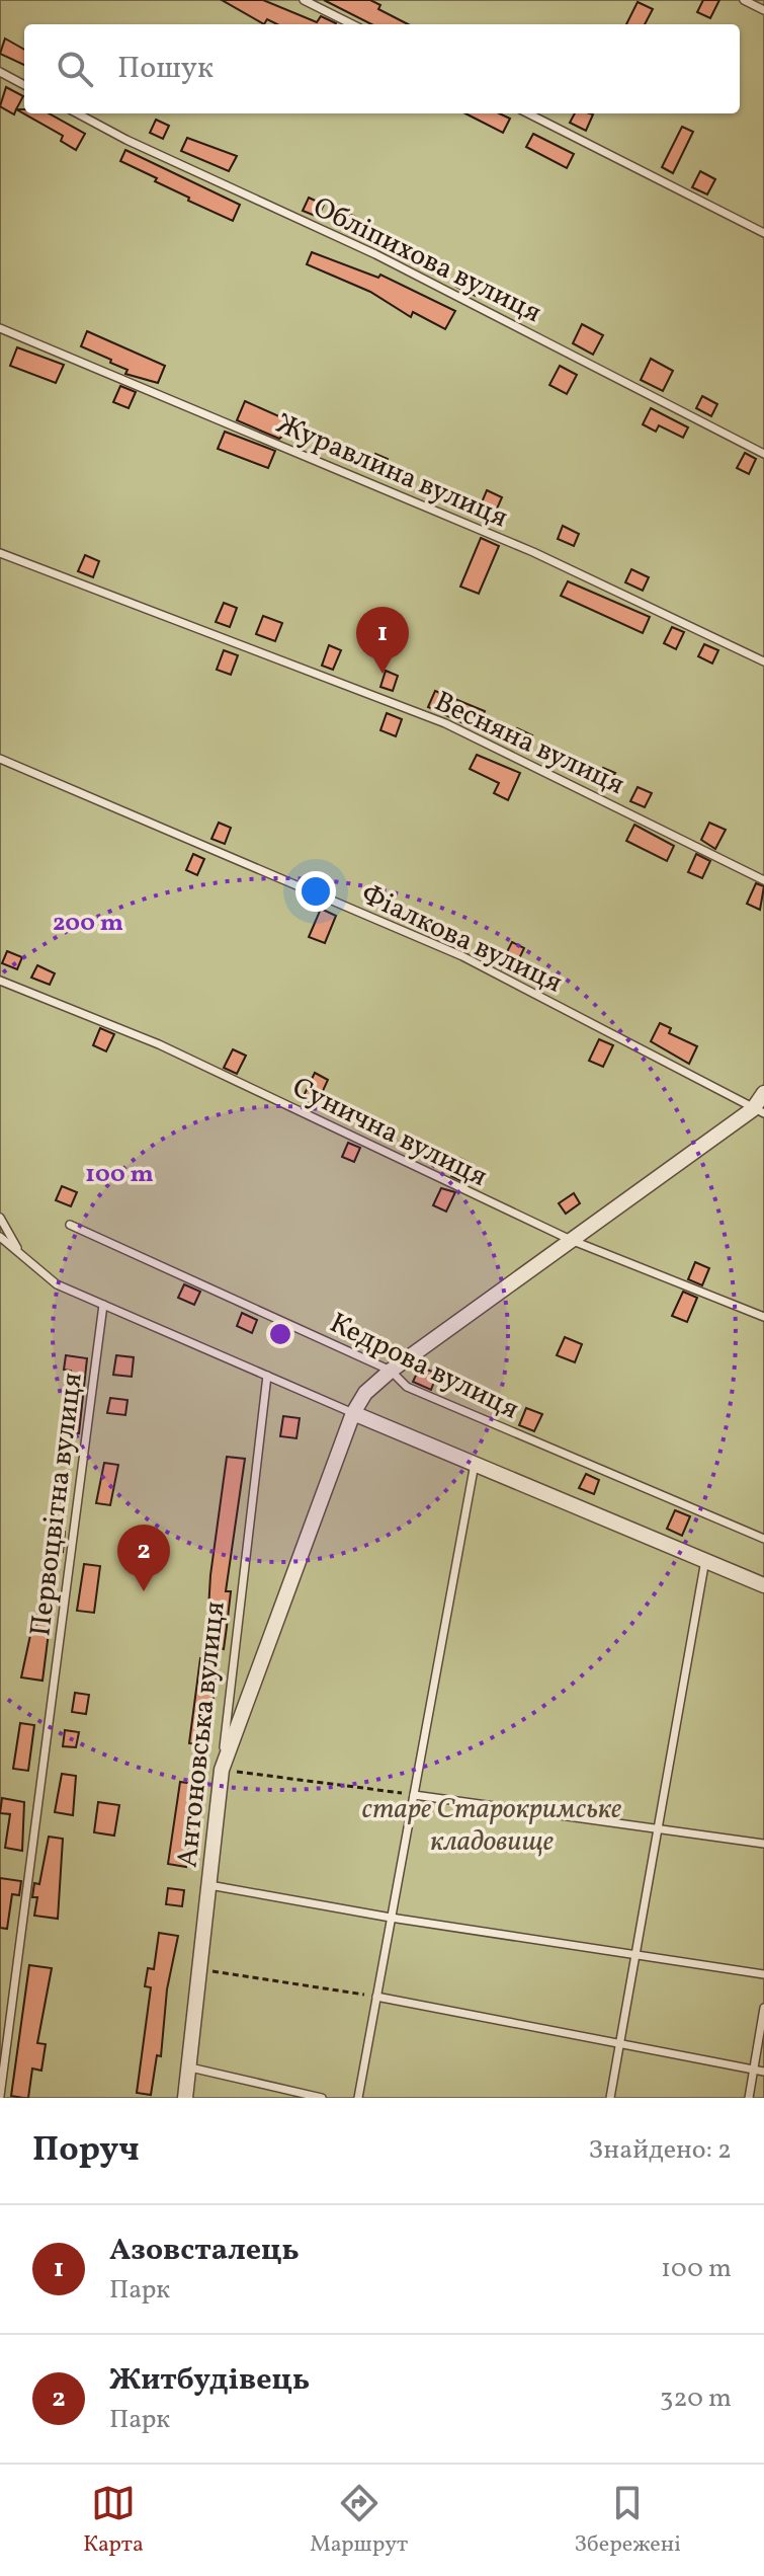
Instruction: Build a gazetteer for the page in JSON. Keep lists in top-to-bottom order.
{
  "streets": {
    "street": ["Антоновська вулиця"],
    "lane": [
      "Обліпихова вулиця",
      "Журавлина вулиця",
      "Весняна вулиця",
      "Фіалкова вулиця",
      "Сунична вулиця",
      "Кедрова вулиця",
      "Первоцвітна вулиця"
    ]
  },
  "parks": ["старе Старокримське кладовище"],
  "page": {
    "search": "Пошук",
    "pins": ["1", "2"],
    "heading": ["Поруч", "Знайдено: 2"],
    "list": [
      {
        "mark": "1",
        "name": "Азовсталець",
        "note": "Парк",
        "value": "100 m"
      },
      {
        "mark": "2",
        "name": "Житбудівець",
        "note": "Парк",
        "value": "320 m"
      }
    ],
    "nav": ["Карта", "Маршрут", "Збережені"]
  },
  "rings": ["200 m", "100 m"]
}
